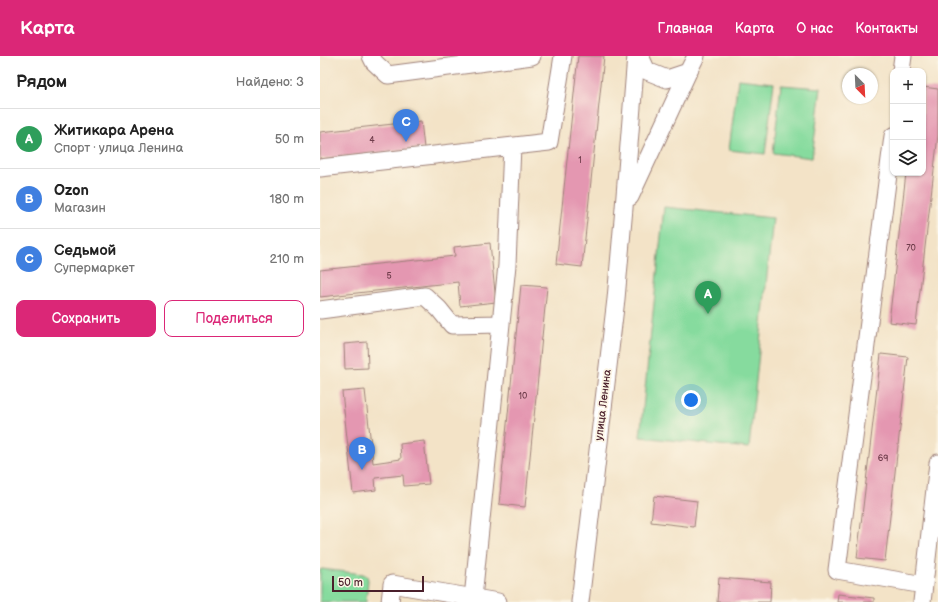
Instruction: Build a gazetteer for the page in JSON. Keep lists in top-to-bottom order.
{
  "streets": {
    "street": ["улица Ленина"]
  },
  "house_numbers": [
    "4",
    "1",
    "70",
    "5",
    "10",
    "69"
  ],
  "scale_bar": "50 m",
  "north": "bottom right",
  "page": {
    "header": "Карта",
    "nav": [
      "Главная",
      "Карта",
      "О нас",
      "Контакты"
    ],
    "heading": ["Рядом", "Найдено: 3"],
    "map_buttons": ["+", "−"],
    "list": [
      {
        "mark": "A",
        "name": "Житикара Арена",
        "note": "Спорт · улица Ленина",
        "value": "50 m"
      },
      {
        "mark": "B",
        "name": "Ozon",
        "note": "Магазин",
        "value": "180 m"
      },
      {
        "mark": "C",
        "name": "Седьмой",
        "note": "Супермаркет",
        "value": "210 m"
      }
    ],
    "pins": ["C", "A", "B"],
    "buttons": ["Сохранить", "Поделиться"],
    "scale": "50 m"
  }
}
